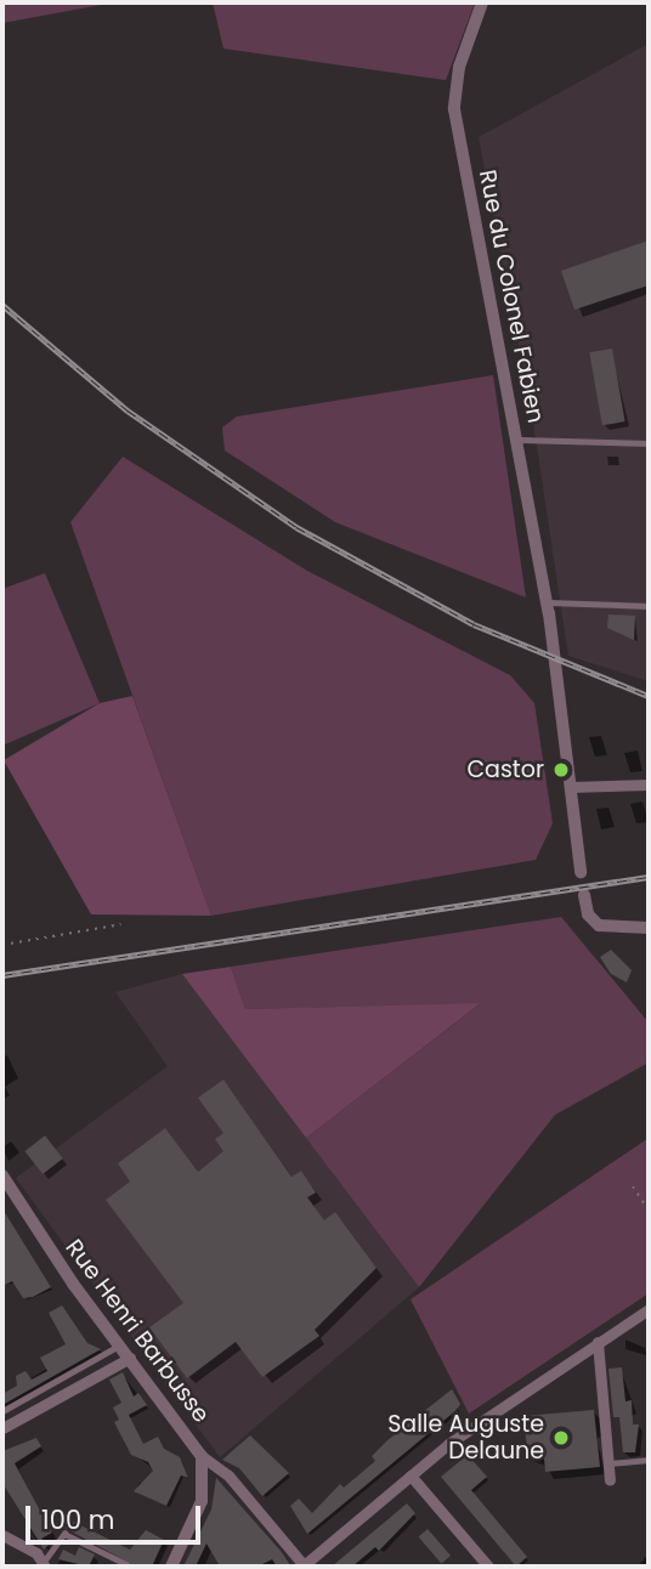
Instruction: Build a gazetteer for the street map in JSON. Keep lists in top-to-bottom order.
{
  "streets": {
    "street": ["Rue du Colonel Fabien", "Rue Henri Barbusse"]
  },
  "places": ["Castor", "Salle Auguste Delaune"],
  "scale_bar": "100 m"
}
